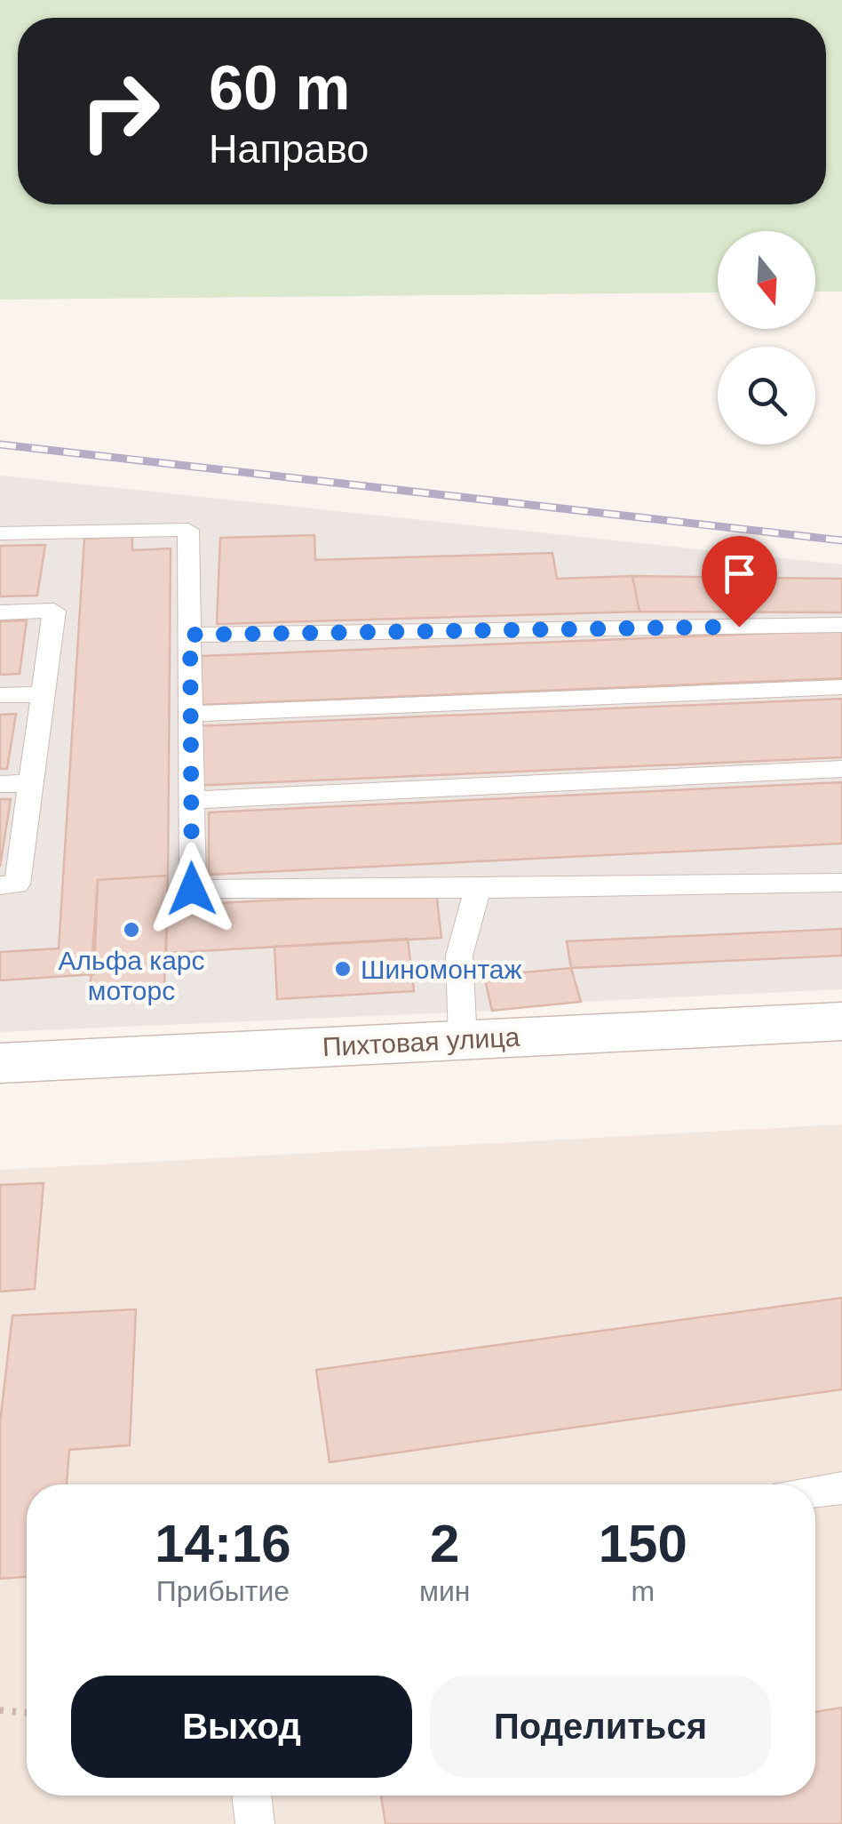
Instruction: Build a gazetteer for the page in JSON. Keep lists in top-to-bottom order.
{
  "streets": {
    "street": ["Пихтовая улица"]
  },
  "places": ["Альфа карс моторс", "Шиномонтаж"],
  "north": "bottom",
  "page": {
    "turn": ["60 m", "Направо"],
    "eta": [
      "14:16",
      "Прибытие",
      "2",
      "мин",
      "150",
      "m"
    ],
    "buttons": ["Выход", "Поделиться"]
  }
}
